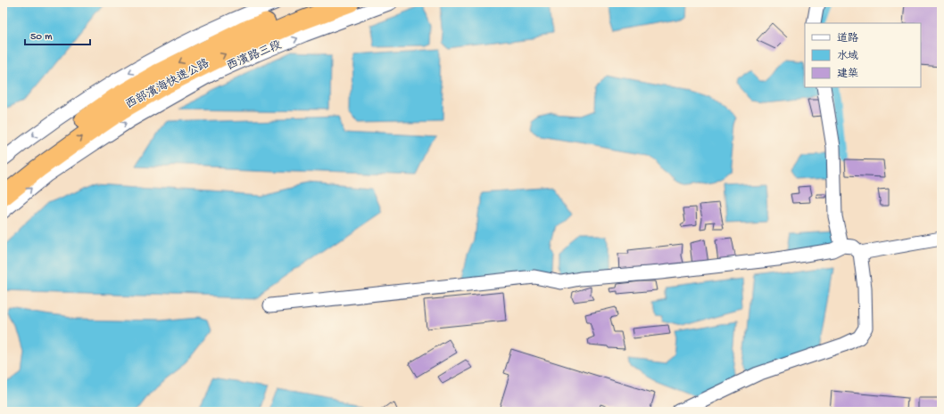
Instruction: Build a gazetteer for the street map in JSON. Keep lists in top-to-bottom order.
{
  "streets": {
    "highway": ["西部濱海快速公路"],
    "street": ["西濱路三段"]
  },
  "legend": ["道路", "水域", "建築"],
  "scale_bar": "50 m"
}
